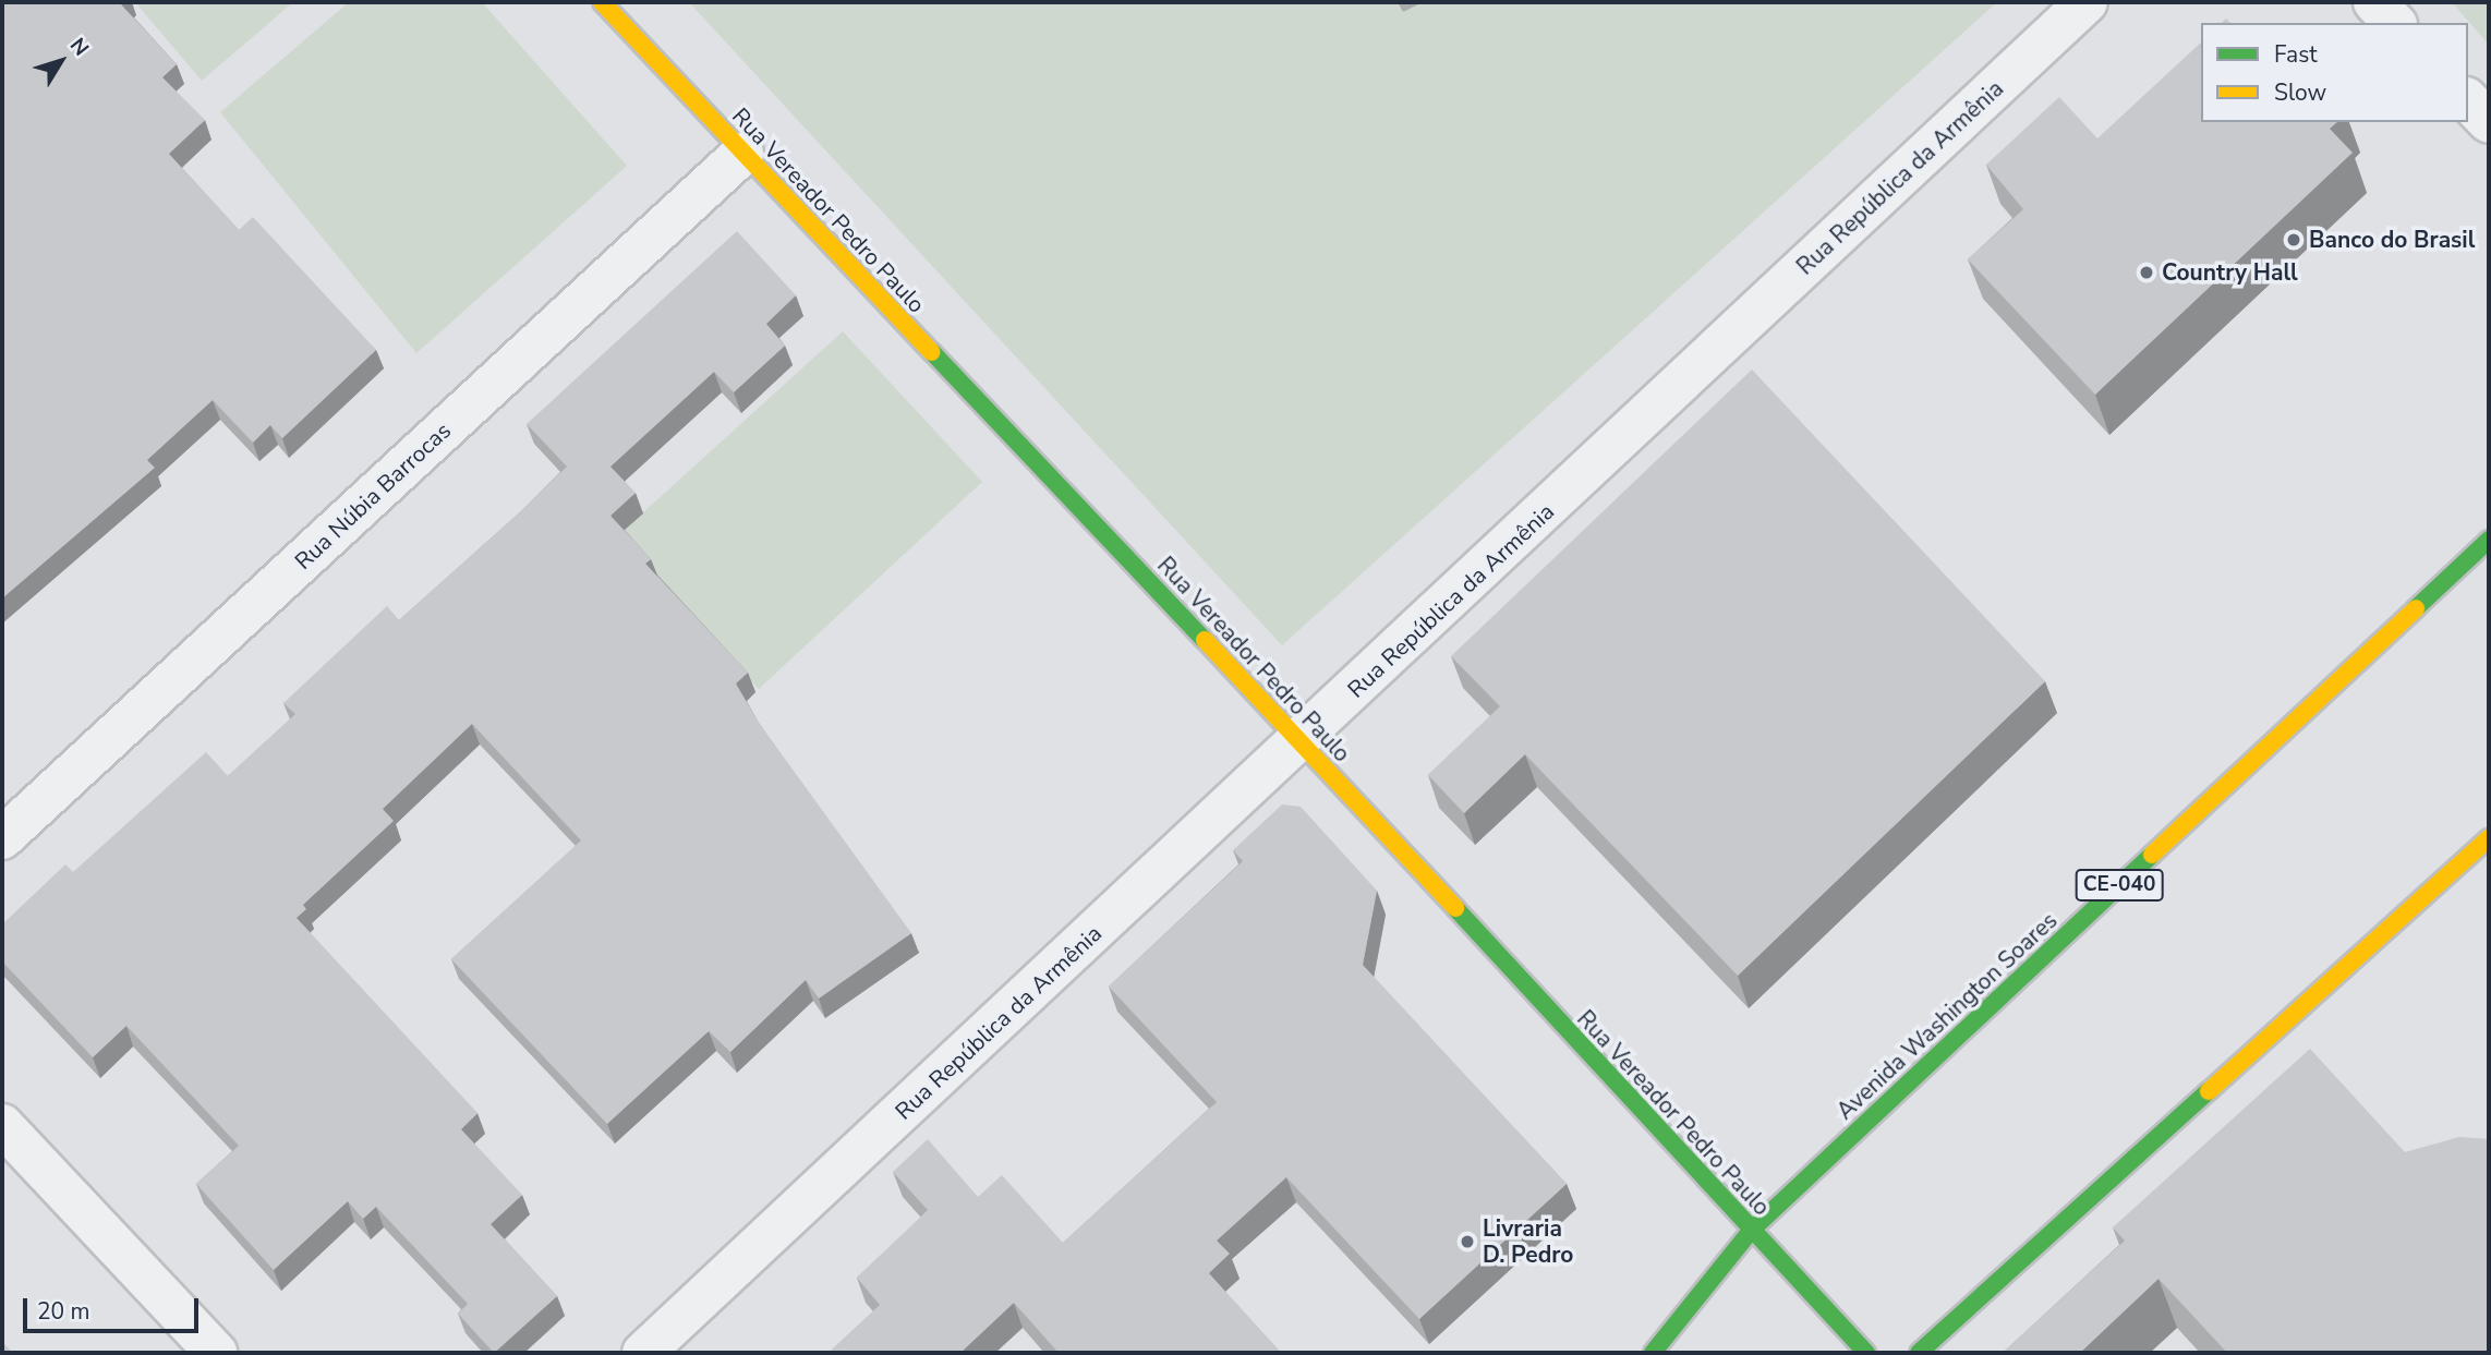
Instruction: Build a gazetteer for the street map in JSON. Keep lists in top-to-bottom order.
{
  "streets": {
    "main road": ["Rua Vereador Pedro Paulo", "CE-040", "Avenida Washington Soares"],
    "street": ["Rua República da Armênia", "Rua Núbia Barrocas"]
  },
  "crossings": [
    ["Rua República da Armênia", "Rua Vereador Pedro Paulo"],
    ["Rua Vereador Pedro Paulo", "Rua Núbia Barrocas"],
    ["Rua Vereador Pedro Paulo", "Avenida Washington Soares"]
  ],
  "places": ["Banco do Brasil", "Country Hall", "Livraria D. Pedro"],
  "legend": ["Fast", "Slow"],
  "scale_bar": "20 m",
  "north": "top right"
}
